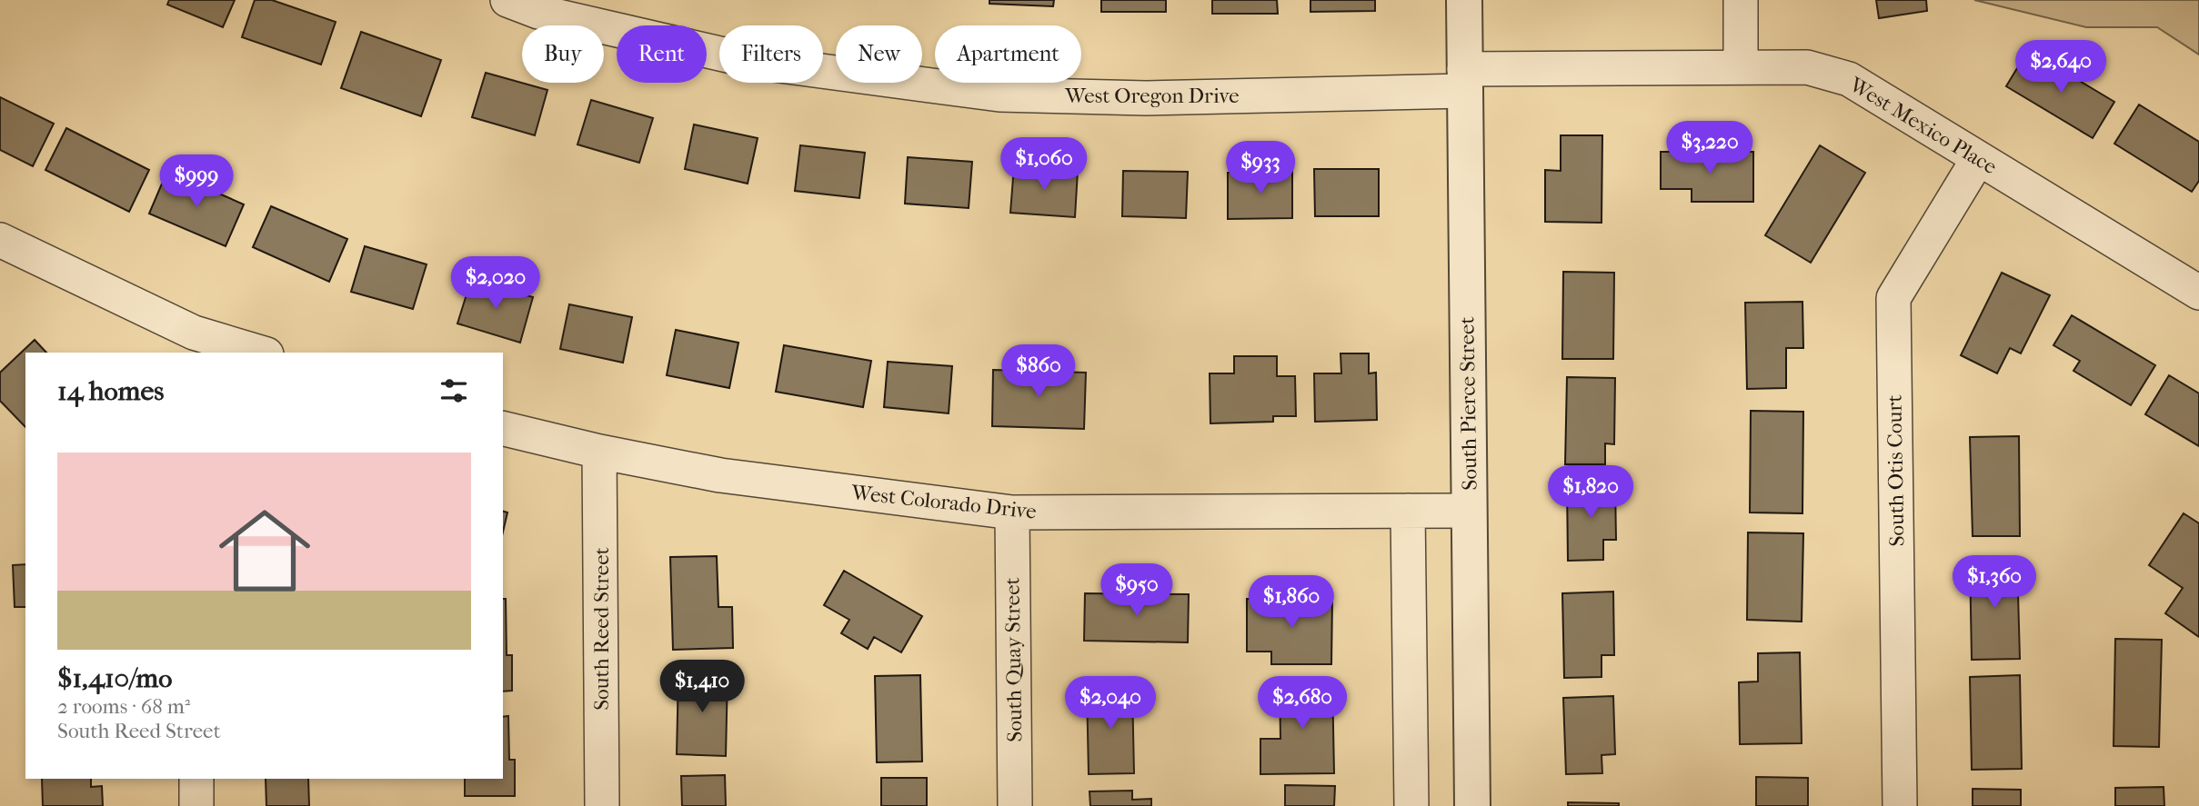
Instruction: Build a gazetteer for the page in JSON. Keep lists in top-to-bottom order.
{
  "streets": {
    "street": [
      "West Oregon Drive",
      "West Mexico Place",
      "South Pierce Street",
      "South Otis Court",
      "West Colorado Drive",
      "South Reed Street",
      "South Quay Street"
    ]
  },
  "crossings": [
    ["West Oregon Drive", "West Mexico Place"],
    ["West Oregon Drive", "South Pierce Street"],
    ["West Mexico Place", "South Pierce Street"],
    ["West Mexico Place", "South Otis Court"],
    ["South Pierce Street", "West Colorado Drive"],
    ["West Colorado Drive", "South Reed Street"],
    ["West Colorado Drive", "South Quay Street"]
  ],
  "page": {
    "chip": [
      "Buy",
      "Rent",
      "Filters",
      "New",
      "Apartment"
    ],
    "price": [
      "$2,640",
      "$3,220",
      "$1,060",
      "$933",
      "$999",
      "$2,020",
      "$860",
      "$1,820",
      "$1,360",
      "$950",
      "$1,860",
      "$1,410",
      "$2,040",
      "$2,680"
    ],
    "heading": "14 homes",
    "list": [
      {
        "name": "$1,410/mo",
        "note": "2 rooms · 68 m² · South Reed Street"
      }
    ]
  }
}
